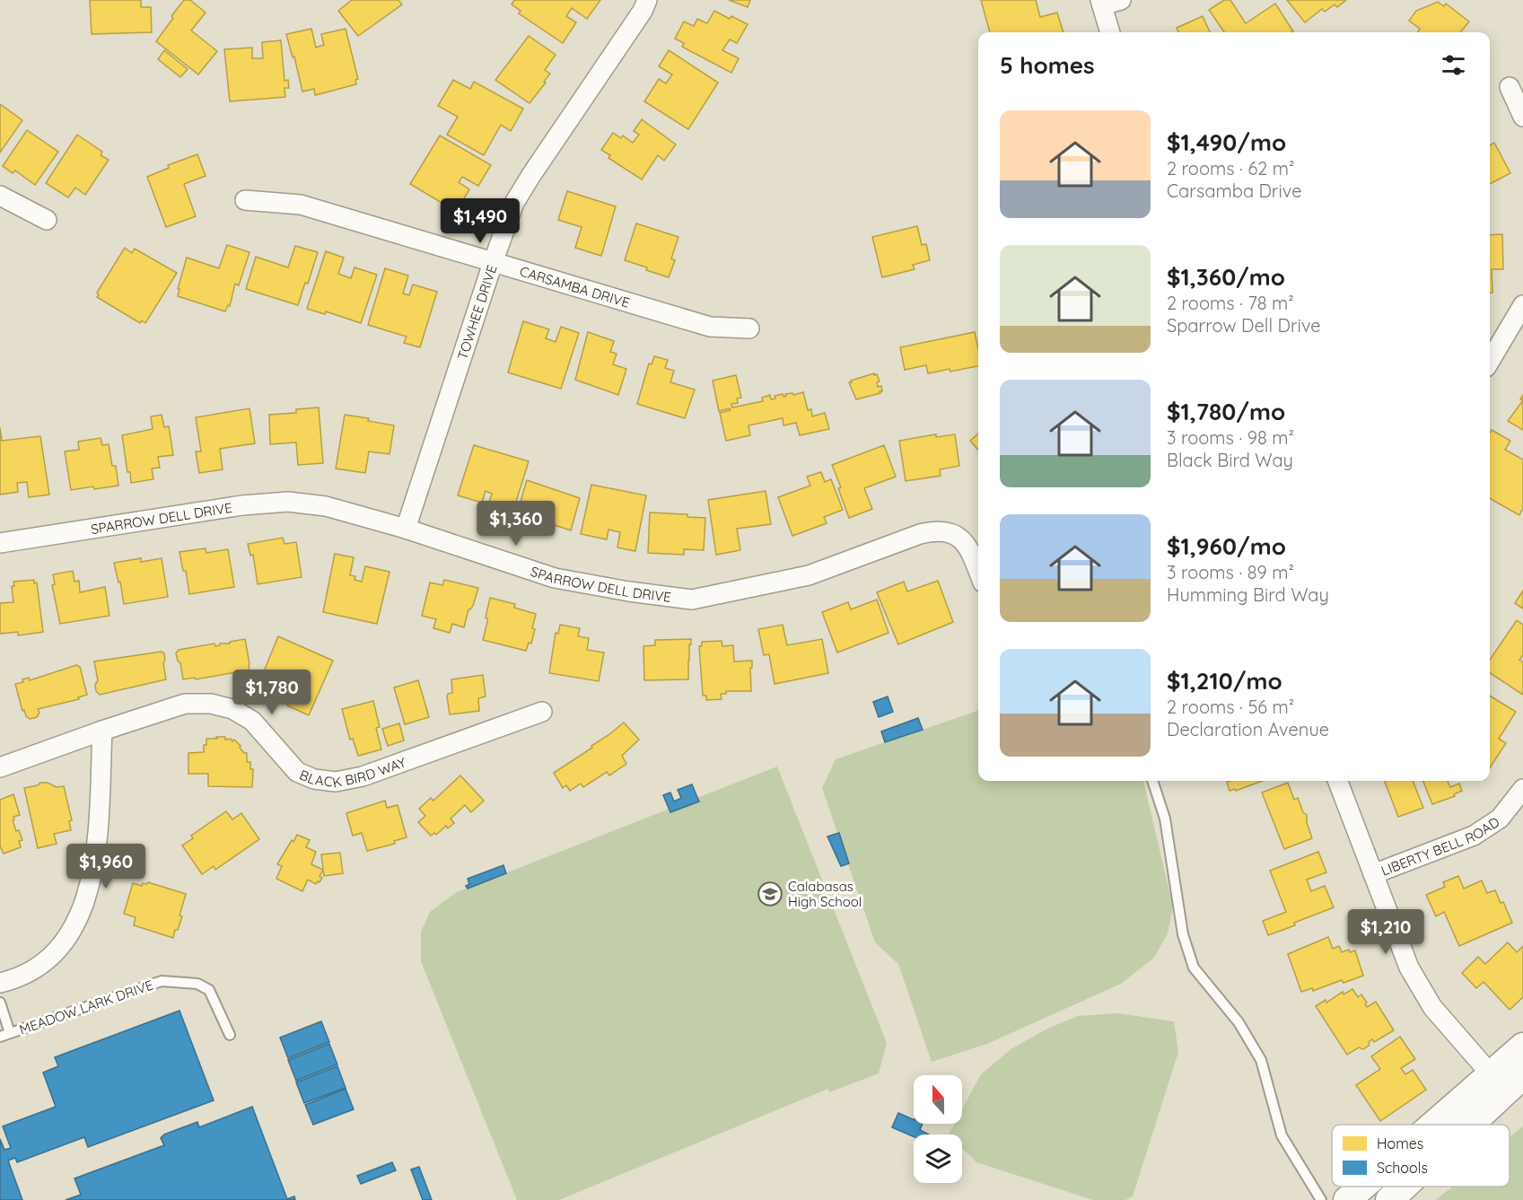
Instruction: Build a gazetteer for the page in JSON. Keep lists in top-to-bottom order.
{
  "streets": {
    "street": [
      "CARSAMBA DRIVE",
      "TOWHEE DRIVE",
      "SPARROW DELL DRIVE",
      "BLACK BIRD WAY",
      "LIBERTY BELL ROAD"
    ],
    "lane": ["MEADOW LARK DRIVE"]
  },
  "crossings": [
    ["CARSAMBA DRIVE", "TOWHEE DRIVE"],
    ["TOWHEE DRIVE", "SPARROW DELL DRIVE"]
  ],
  "places": {
    "school or university": ["Calabasas High School"]
  },
  "legend": ["Homes", "Schools"],
  "north": "top",
  "page": {
    "heading": "5 homes",
    "list": [
      {
        "name": "$1,490/mo",
        "note": "2 rooms · 62 m² · Carsamba Drive"
      },
      {
        "name": "$1,360/mo",
        "note": "2 rooms · 78 m² · Sparrow Dell Drive"
      },
      {
        "name": "$1,780/mo",
        "note": "3 rooms · 98 m² · Black Bird Way"
      },
      {
        "name": "$1,960/mo",
        "note": "3 rooms · 89 m² · Humming Bird Way"
      },
      {
        "name": "$1,210/mo",
        "note": "2 rooms · 56 m² · Declaration Avenue"
      }
    ],
    "price": [
      "$1,490",
      "$1,360",
      "$1,780",
      "$1,960",
      "$1,210"
    ]
  }
}
